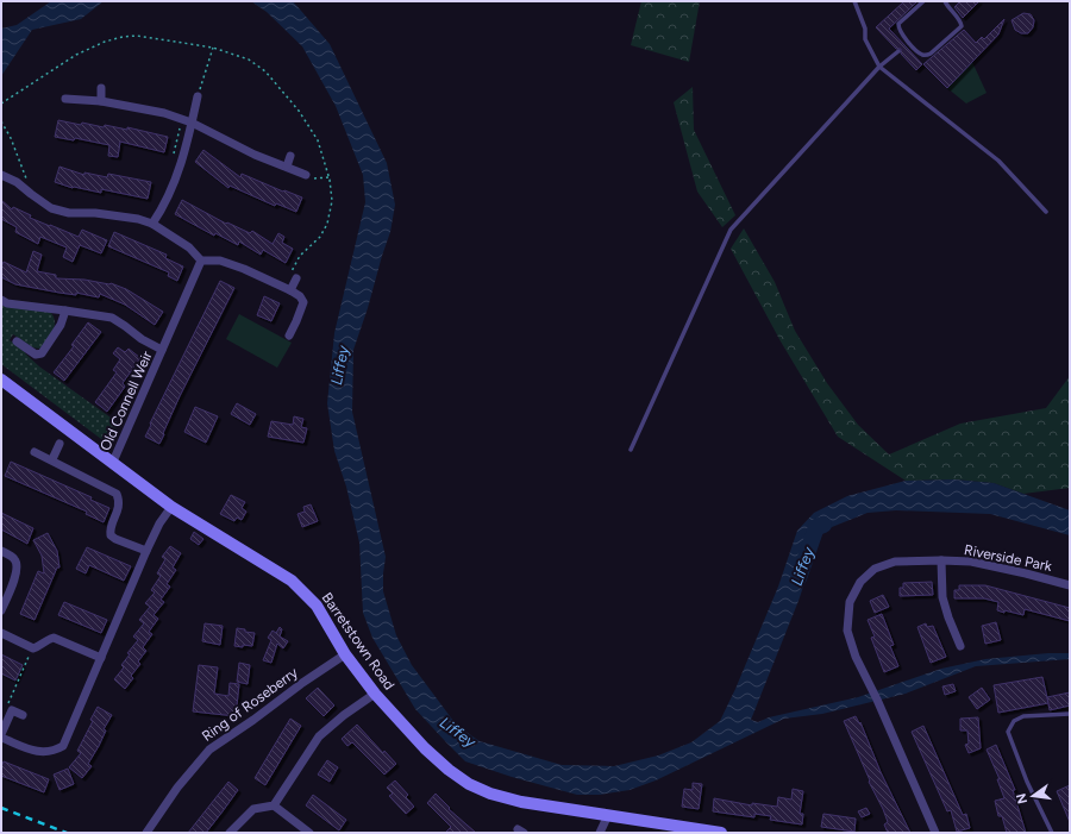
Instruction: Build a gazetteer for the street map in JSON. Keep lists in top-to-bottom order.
{
  "streets": {
    "street": [
      "Old Connell Weir",
      "Riverside Park",
      "Barretstown Road",
      "Ring of Roseberry"
    ]
  },
  "crossings": [
    ["Old Connell Weir", "Barretstown Road"],
    ["Barretstown Road", "Ring of Roseberry"]
  ],
  "water": ["Liffey"],
  "north": "left"
}
